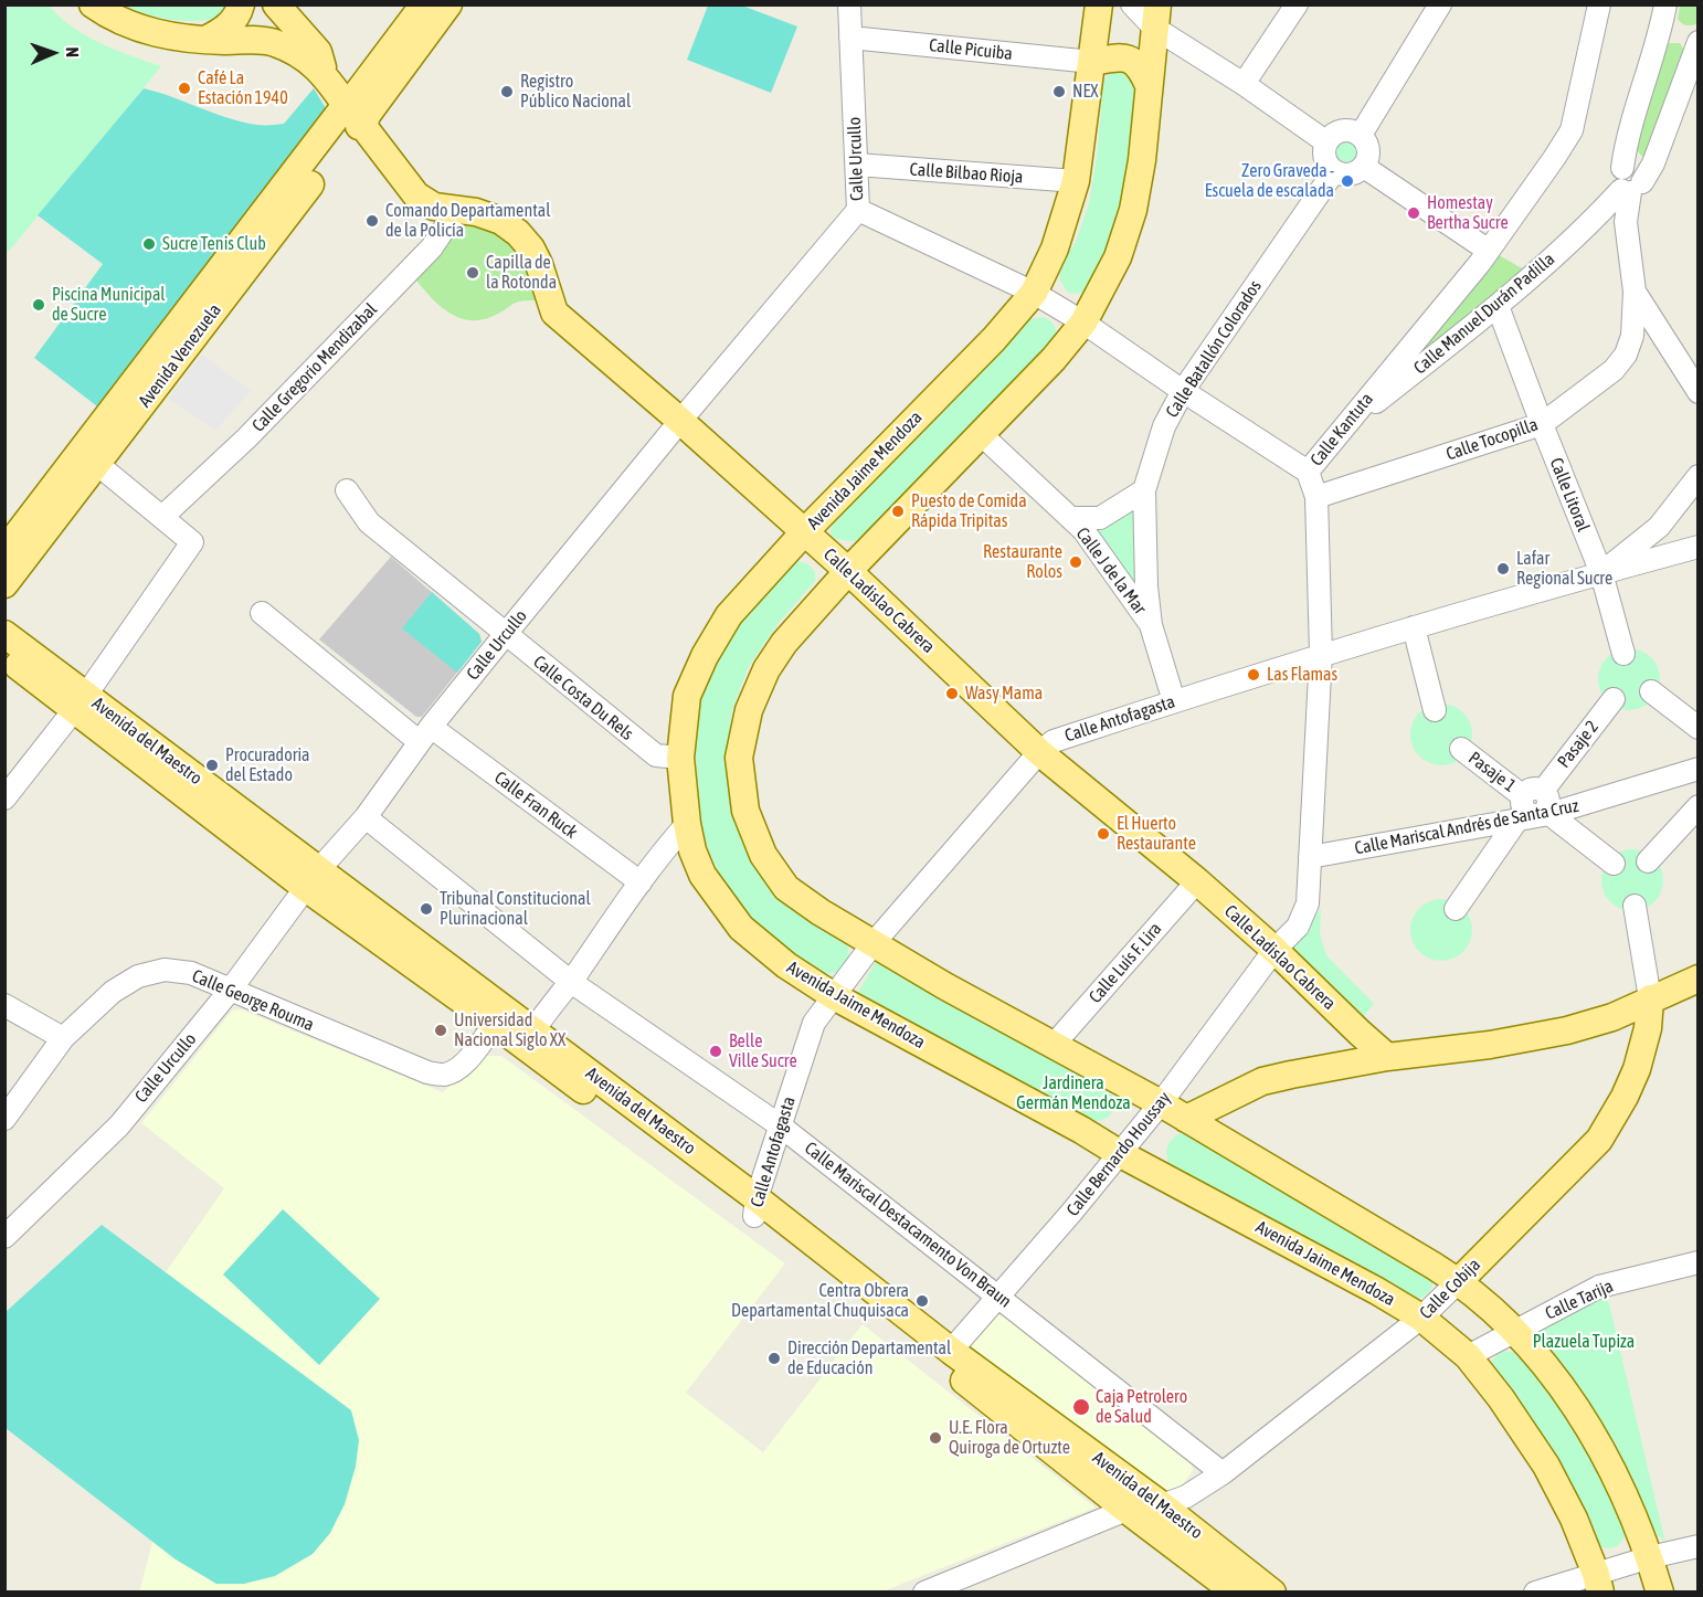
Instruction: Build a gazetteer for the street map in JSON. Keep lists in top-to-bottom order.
{
  "streets": {
    "main road": [
      "Avenida Venezuela",
      "Avenida Jaime Mendoza",
      "Calle Ladislao Cabrera",
      "Avenida del Maestro",
      "Calle Cobija"
    ],
    "street": [
      "Calle Picuiba",
      "Calle Urcullo",
      "Calle Bilbao Rioja",
      "Calle Manuel Durán Padilla",
      "Calle Batallón Colorados",
      "Calle Gregorio Mendizabal",
      "Calle Kantuta",
      "Calle Tocopilla",
      "Calle Litoral",
      "Calle J de la Mar",
      "Calle Costa Du Rels",
      "Calle Antofagasta",
      "Pasaje 2",
      "Pasaje 1",
      "Calle Fran Ruck",
      "Calle Mariscal Andrés de Santa Cruz",
      "Calle Luís F. Lira",
      "Calle George Rouma",
      "Calle Bernardo Houssay",
      "Calle Mariscal Destacamento Von Braun",
      "Calle Tarija"
    ]
  },
  "crossings": [
    ["Calle Picuiba", "Calle Urcullo"],
    ["Calle Picuiba", "Avenida Jaime Mendoza"],
    ["Calle Urcullo", "Calle Bilbao Rioja"],
    ["Calle Urcullo", "Calle Ladislao Cabrera"],
    ["Calle Urcullo", "Calle Costa Du Rels"],
    ["Calle Urcullo", "Avenida del Maestro"],
    ["Calle Urcullo", "Calle Fran Ruck"],
    ["Calle Urcullo", "Calle George Rouma"],
    ["Calle Urcullo", "Calle Mariscal Destacamento Von Braun"],
    ["Calle Bilbao Rioja", "Avenida Jaime Mendoza"],
    ["Calle Manuel Durán Padilla", "Calle Kantuta"],
    ["Calle Manuel Durán Padilla", "Calle Tocopilla"],
    ["Calle Manuel Durán Padilla", "Calle Litoral"],
    ["Calle Batallón Colorados", "Calle J de la Mar"],
    ["Calle Batallón Colorados", "Calle Antofagasta"],
    ["Avenida Venezuela", "Calle Ladislao Cabrera"],
    ["Calle Gregorio Mendizabal", "Calle Ladislao Cabrera"],
    ["Calle Kantuta", "Calle Tocopilla"],
    ["Calle Kantuta", "Calle Ladislao Cabrera"],
    ["Calle Kantuta", "Calle Antofagasta"],
    ["Calle Kantuta", "Calle Mariscal Andrés de Santa Cruz"],
    ["Calle Kantuta", "Calle Bernardo Houssay"],
    ["Calle Tocopilla", "Calle Litoral"],
    ["Avenida Jaime Mendoza", "Calle Ladislao Cabrera"],
    ["Avenida Jaime Mendoza", "Calle Costa Du Rels"],
    ["Avenida Jaime Mendoza", "Calle Antofagasta"],
    ["Avenida Jaime Mendoza", "Calle Bernardo Houssay"],
    ["Avenida Jaime Mendoza", "Calle Cobija"],
    ["Avenida Jaime Mendoza", "Calle Tarija"],
    ["Calle Litoral", "Calle Antofagasta"],
    ["Calle Ladislao Cabrera", "Calle Antofagasta"],
    ["Calle Ladislao Cabrera", "Calle Luís F. Lira"],
    ["Calle Ladislao Cabrera", "Calle Bernardo Houssay"],
    ["Calle Antofagasta", "Avenida del Maestro"],
    ["Calle Antofagasta", "Calle Mariscal Destacamento Von Braun"],
    ["Avenida del Maestro", "Calle George Rouma"],
    ["Avenida del Maestro", "Calle Bernardo Houssay"],
    ["Avenida del Maestro", "Calle Cobija"],
    ["Pasaje 2", "Pasaje 1"],
    ["Pasaje 1", "Calle Mariscal Andrés de Santa Cruz"],
    ["Calle Bernardo Houssay", "Calle Mariscal Destacamento Von Braun"],
    ["Calle Mariscal Destacamento Von Braun", "Calle Cobija"]
  ],
  "parks": ["Jardinera Germán Mendoza", "Plazuela Tupiza"],
  "places": [
    "Café La Estación 1940",
    "Registro Público Nacional",
    "NEX",
    "Zero Graveda - Escuela de escalada",
    "Homestay Bertha Sucre",
    "Comando Departamental de la Policía",
    "Sucre Tenis Club",
    "Capilla de la Rotonda",
    "Piscina Municipal de Sucre",
    "Puesto de Comida Rápida Tripitas",
    "Restaurante Rolos",
    "Lafar Regional Sucre",
    "Las Flamas",
    "Wasy Mama",
    "Procuradoria del Estado",
    "El Huerto Restaurante",
    "Tribunal Constitucional Plurinacional",
    "Universidad Nacional Siglo XX",
    "Belle Ville Sucre",
    "Centra Obrera Departamental Chuquisaca",
    "Dirección Departamental de Educación",
    "Caja Petrolero de Salud",
    "U.E. Flora Quiroga de Ortuzte"
  ],
  "north": "right"
}
